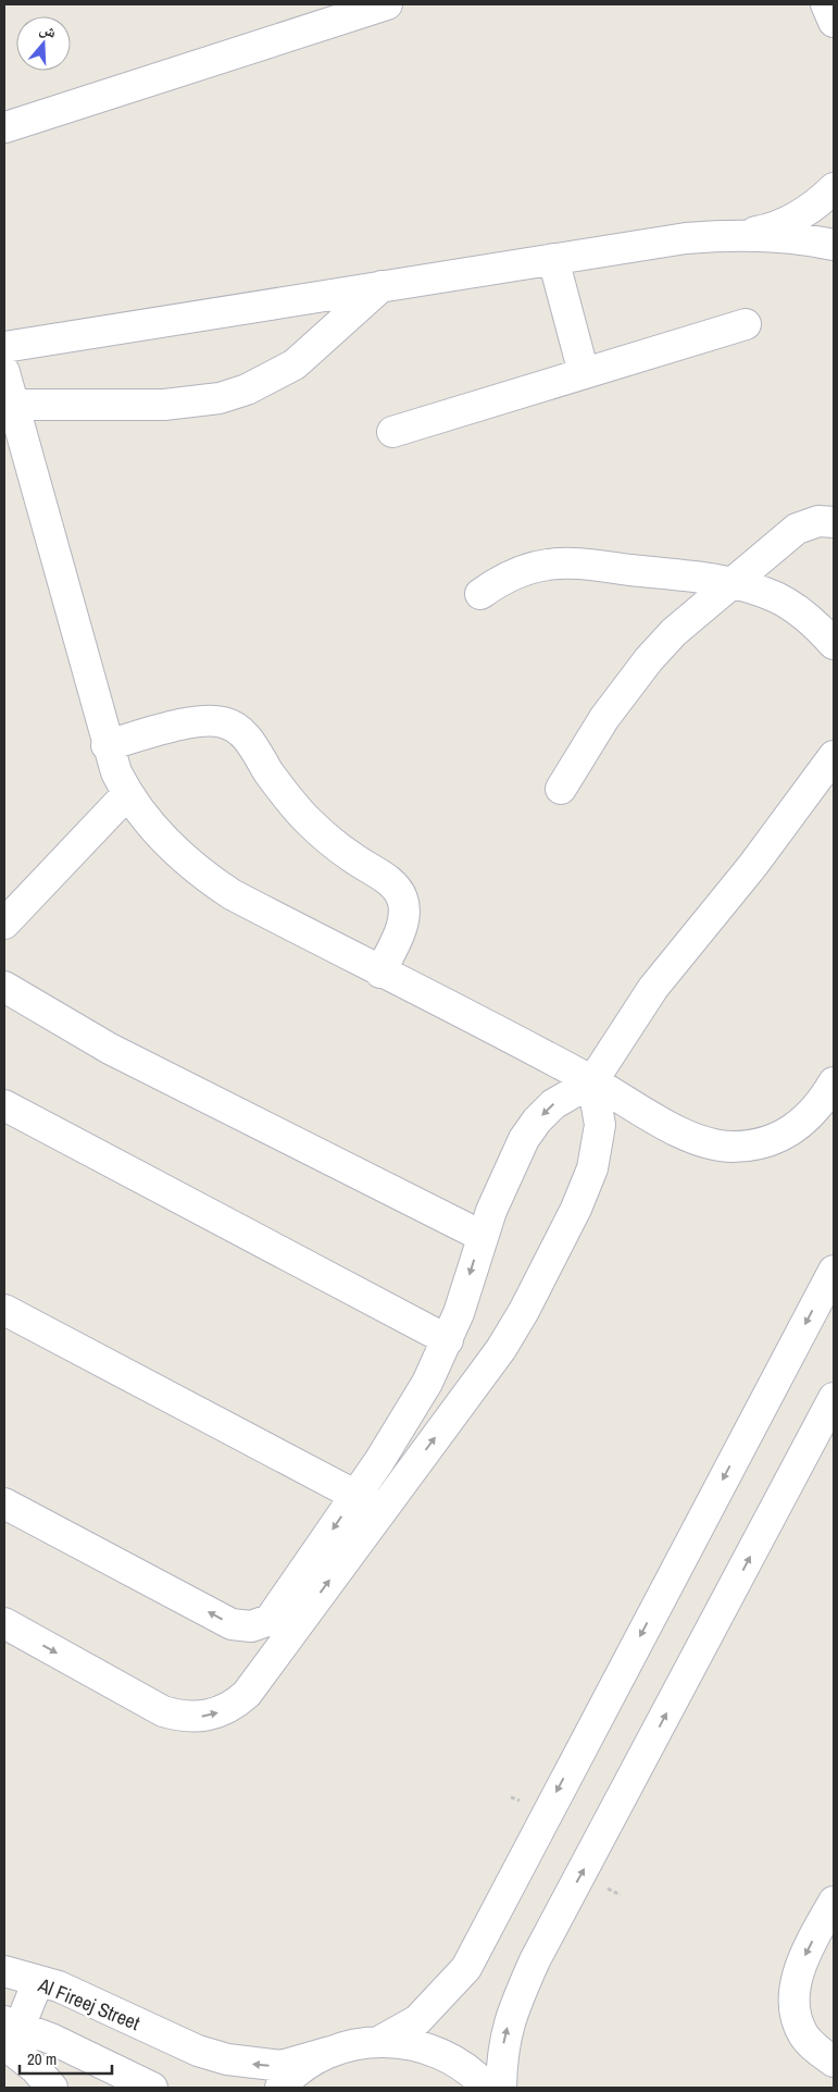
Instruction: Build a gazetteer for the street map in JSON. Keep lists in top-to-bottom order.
{
  "streets": {
    "street": ["Al Fireej Street"]
  },
  "scale_bar": "20 m",
  "north": "top"
}
